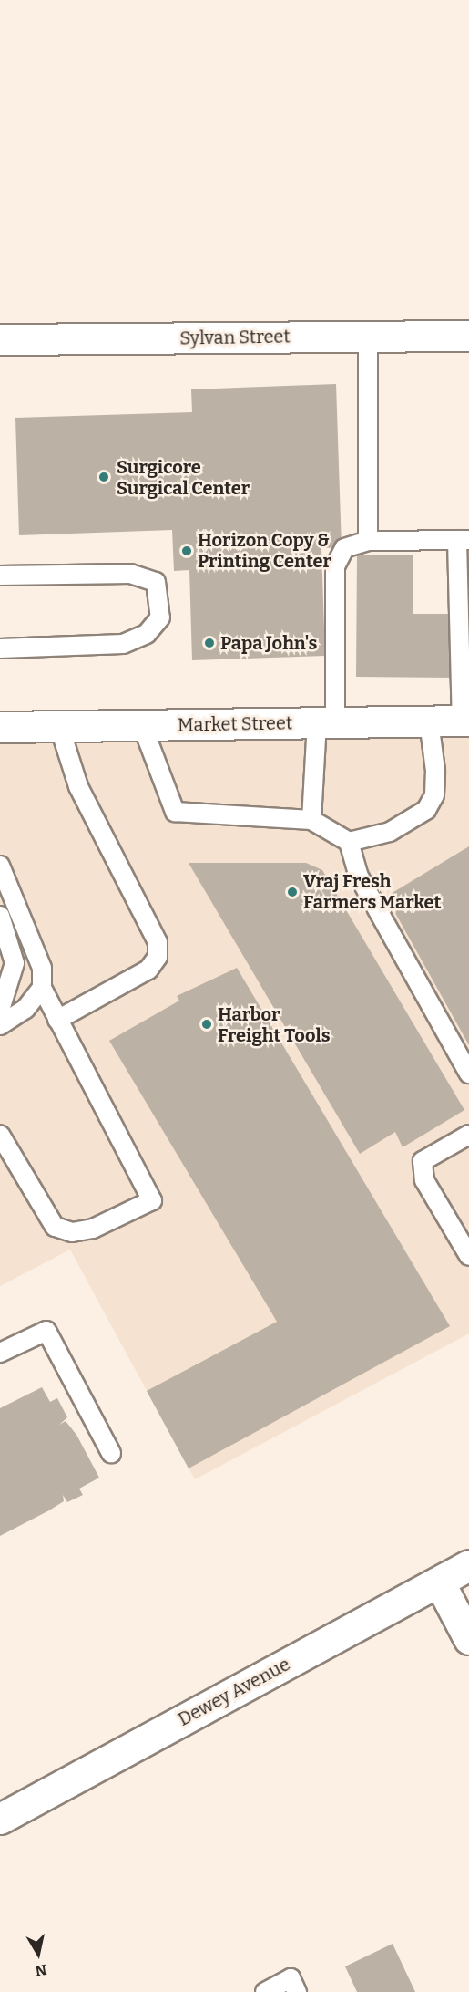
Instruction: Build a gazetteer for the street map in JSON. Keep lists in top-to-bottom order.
{
  "streets": {
    "street": ["Sylvan Street", "Market Street", "Dewey Avenue"]
  },
  "places": [
    "Surgicore Surgical Center",
    "Horizon Copy & Printing Center",
    "Papa John's",
    "Vraj Fresh Farmers Market",
    "Harbor Freight Tools"
  ],
  "north": "bottom"
}
